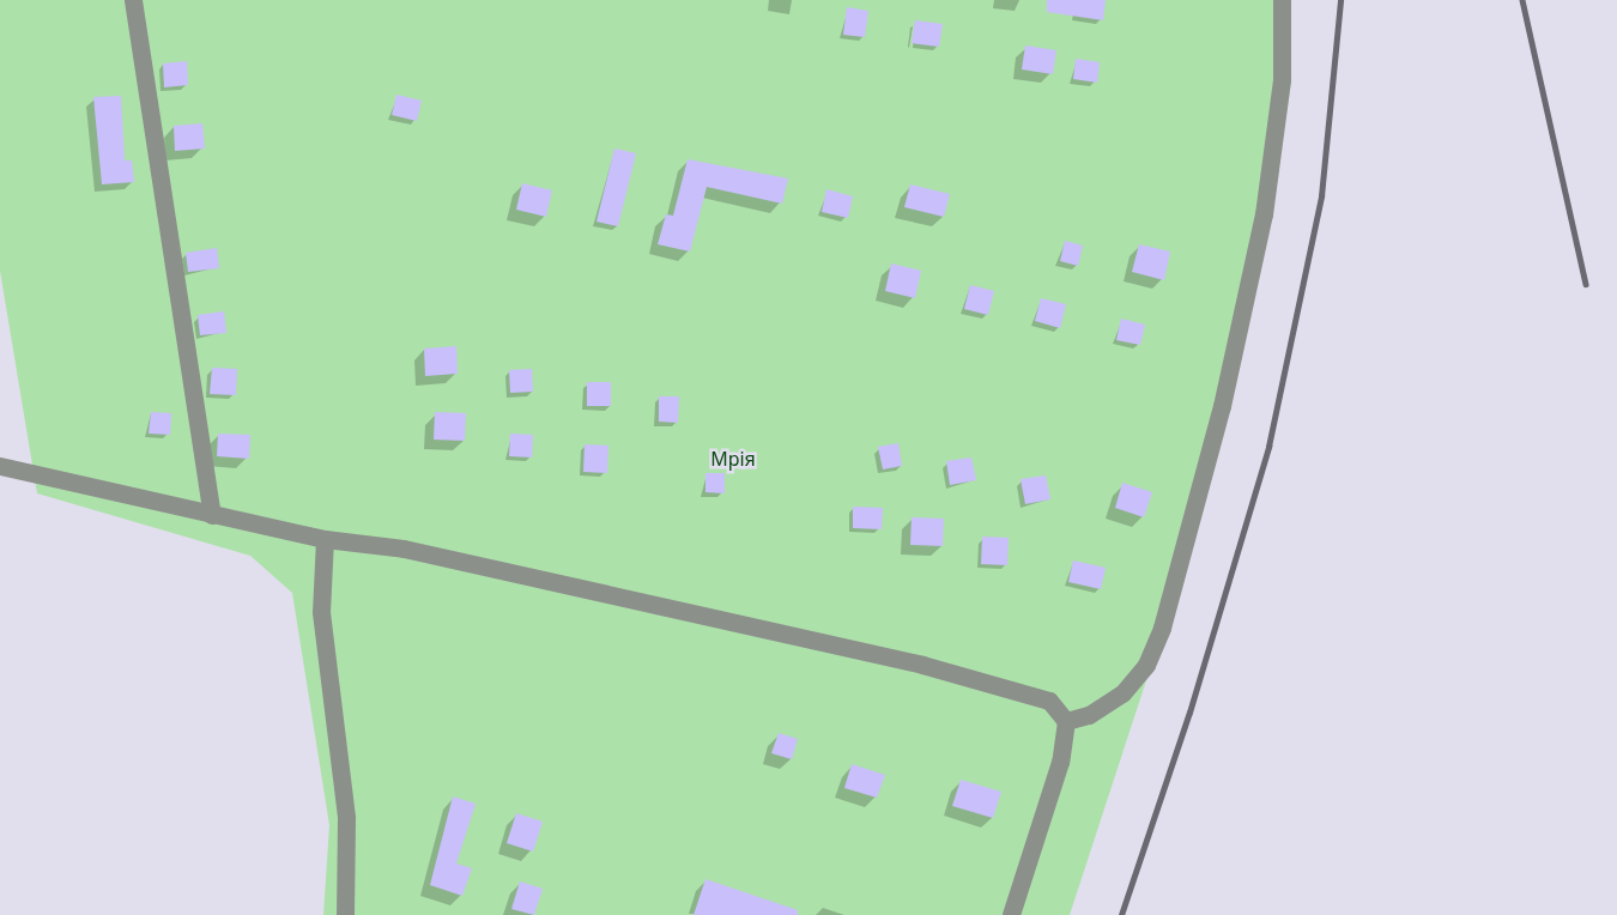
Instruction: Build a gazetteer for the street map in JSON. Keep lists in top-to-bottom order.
{
  "parks": ["Мрія"]
}
